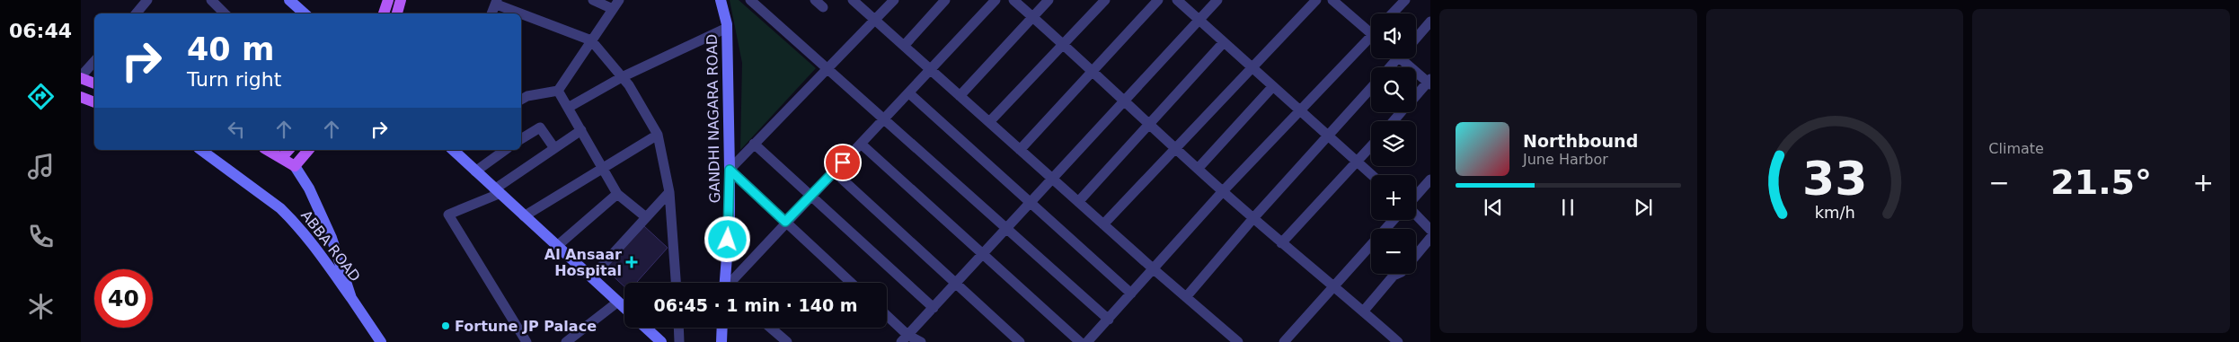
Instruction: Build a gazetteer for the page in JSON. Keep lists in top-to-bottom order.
{
  "streets": {
    "main road": ["GANDHI NAGARA ROAD", "ABBA ROAD"]
  },
  "places": {
    "health": ["Al Ansaar Hospital"],
    "other": ["Fortune JP Palace"]
  },
  "page": {
    "tabs": "06:44",
    "tile": "Climate",
    "map_buttons": ["+", "−"],
    "turn": ["40 m", "Turn right"],
    "song": ["Northbound", "June Harbor"],
    "heat": ["−", "21.5°", "+"],
    "limit": "40",
    "trip": "06:45 · 1 min · 140 m",
    "gauge": ["33", "km/h"]
  }
}
